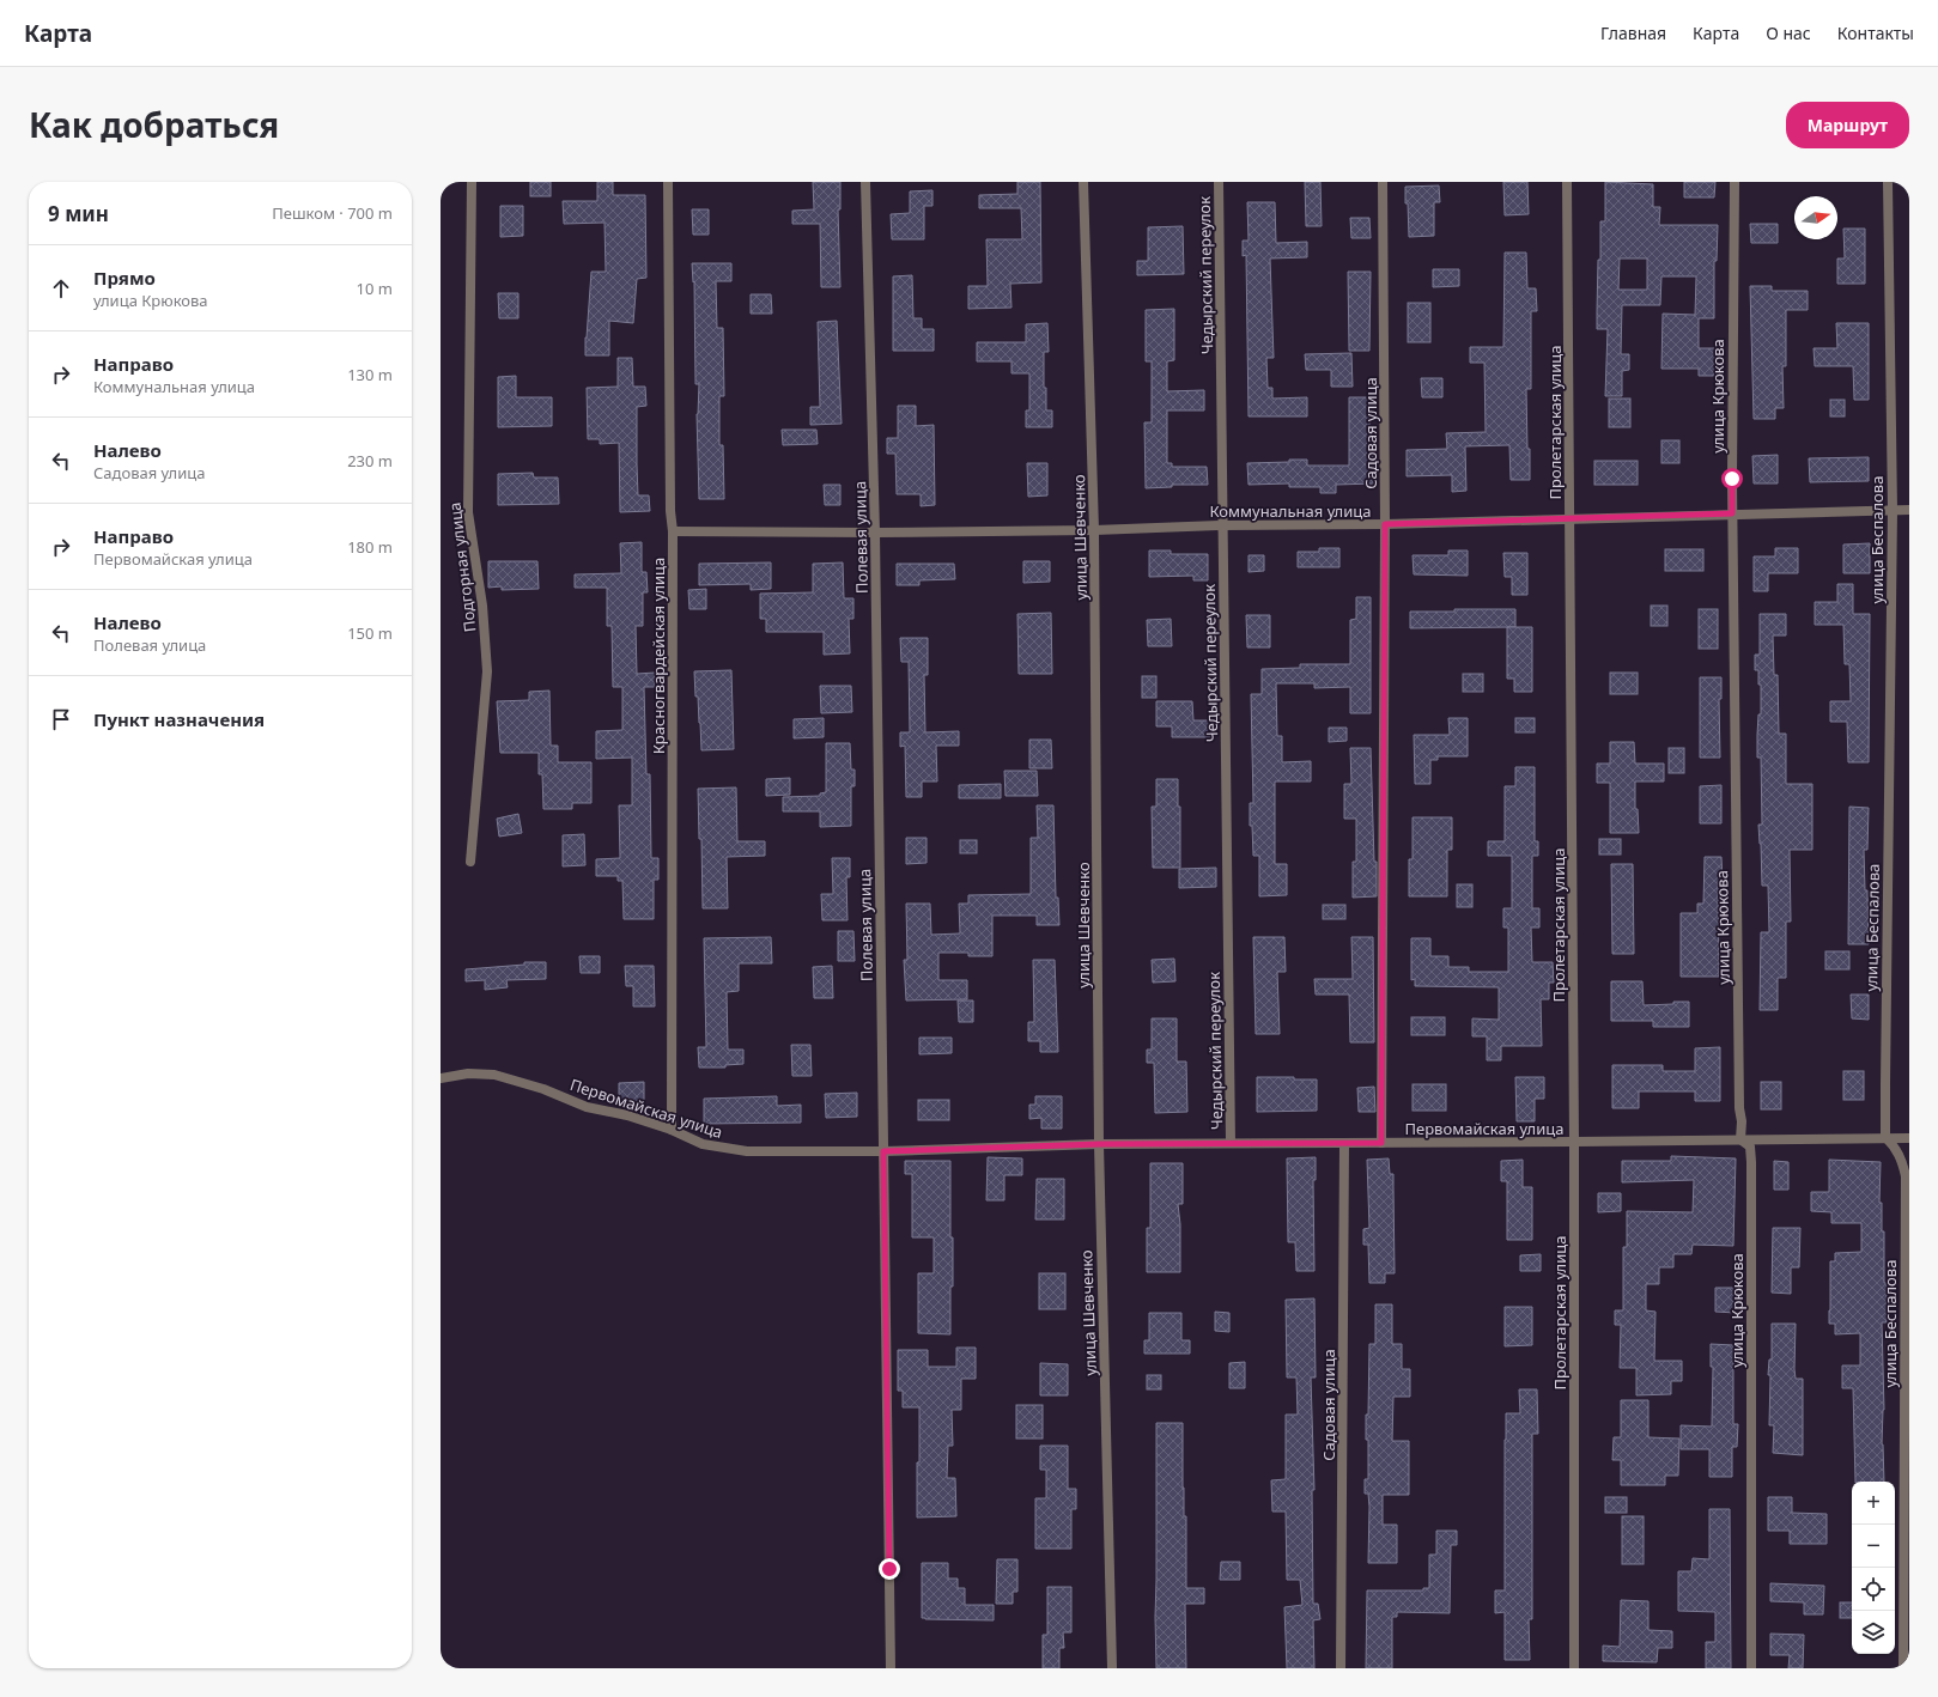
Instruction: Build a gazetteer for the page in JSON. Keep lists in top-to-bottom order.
{
  "streets": {
    "street": [
      "Чедырский переулок",
      "улица Крюкова",
      "Пролетарская улица",
      "Садовая улица",
      "Коммунальная улица",
      "Полевая улица",
      "улица Шевченко",
      "улица Беспалова",
      "Подгорная улица",
      "Красногвардейская улица",
      "Первомайская улица"
    ]
  },
  "crossings": [
    ["Чедырский переулок", "Коммунальная улица"],
    ["Чедырский переулок", "Первомайская улица"],
    ["улица Крюкова", "Коммунальная улица"],
    ["улица Крюкова", "Первомайская улица"],
    ["Пролетарская улица", "Коммунальная улица"],
    ["Пролетарская улица", "Первомайская улица"],
    ["Садовая улица", "Коммунальная улица"],
    ["Садовая улица", "Первомайская улица"],
    ["Коммунальная улица", "Полевая улица"],
    ["Коммунальная улица", "улица Шевченко"],
    ["Коммунальная улица", "улица Беспалова"],
    ["Коммунальная улица", "Красногвардейская улица"],
    ["Полевая улица", "Первомайская улица"],
    ["улица Шевченко", "Первомайская улица"],
    ["улица Беспалова", "Первомайская улица"],
    ["Красногвардейская улица", "Первомайская улица"]
  ],
  "north": "right",
  "page": {
    "header": "Карта",
    "nav": [
      "Главная",
      "Карта",
      "О нас",
      "Контакты"
    ],
    "title": "Как добраться",
    "buttons": "Маршрут",
    "heading": ["9 мин", "Пешком · 700 m"],
    "list": [
      ["Прямо", "улица Крюкова", "10 m"],
      ["Направо", "Коммунальная улица", "130 m"],
      ["Налево", "Садовая улица", "230 m"],
      ["Направо", "Первомайская улица", "180 m"],
      ["Налево", "Полевая улица", "150 m"],
      "Пункт назначения"
    ],
    "map_buttons": ["+", "−"]
  }
}
